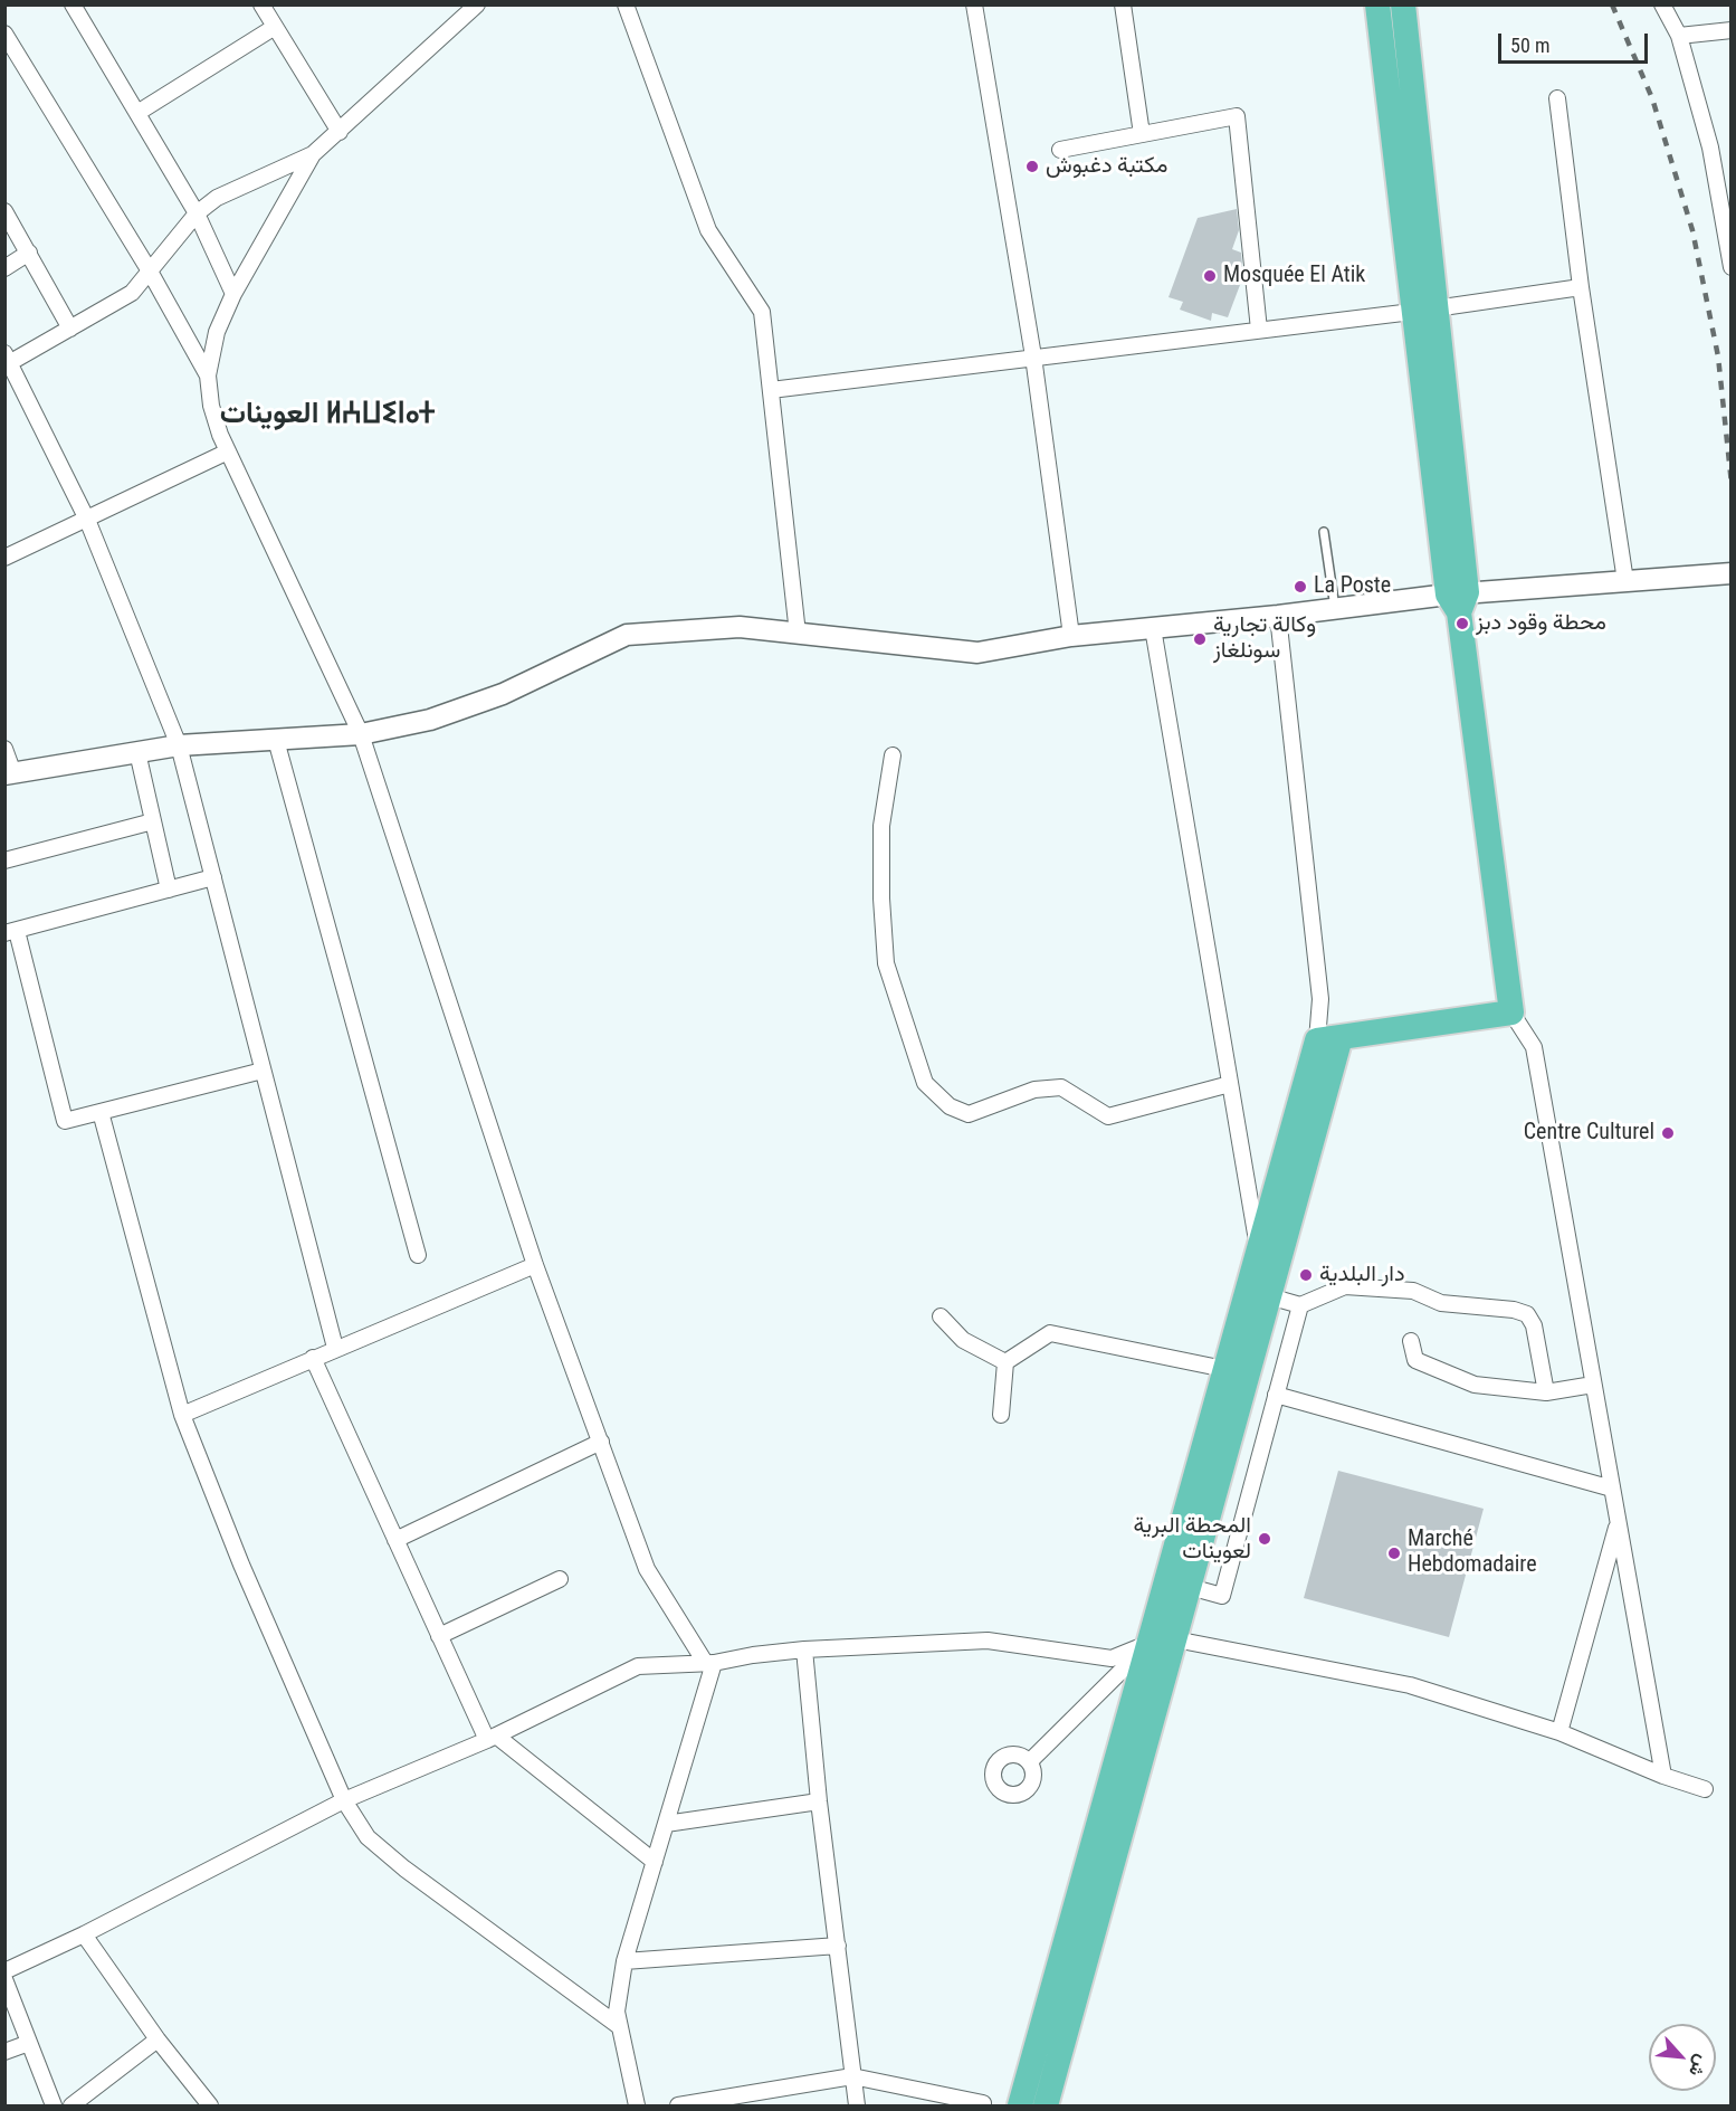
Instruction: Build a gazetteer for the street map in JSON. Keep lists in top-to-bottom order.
{
  "districts": ["العوينات ⵍⵄⵡⵉⵏⴰⵜ"],
  "places": [
    "مكتبة دغبوش",
    "Mosquée El Atik",
    "La Poste",
    "محطة وقود دبز",
    "وكالة تجارية سونلغاز",
    "Centre Culturel",
    "دار البلدية",
    "المحطة البرية لعوينات",
    "Marché Hebdomadaire"
  ],
  "scale_bar": "50 m",
  "north": "bottom right"
}
